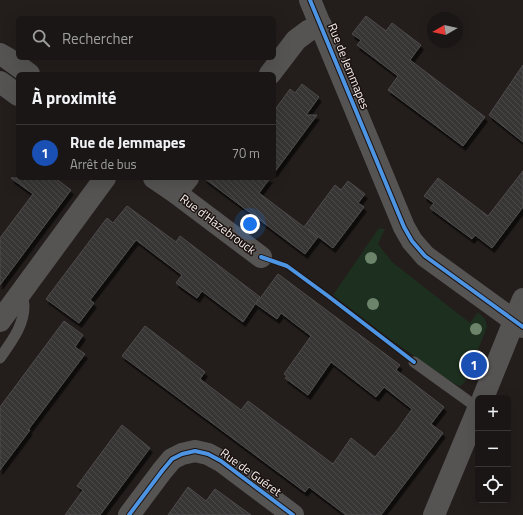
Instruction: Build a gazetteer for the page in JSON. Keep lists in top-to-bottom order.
{
  "streets": {
    "street": ["Rue de Jemmapes", "Rue d'Hazebrouck", "Rue de Guéret"]
  },
  "north": "left",
  "page": {
    "search": "Rechercher",
    "heading": "À proximité",
    "list": [
      {
        "mark": "1",
        "name": "Rue de Jemmapes",
        "note": "Arrêt de bus",
        "value": "70 m"
      }
    ],
    "pins": "1",
    "map_buttons": ["+", "−"]
  }
}
